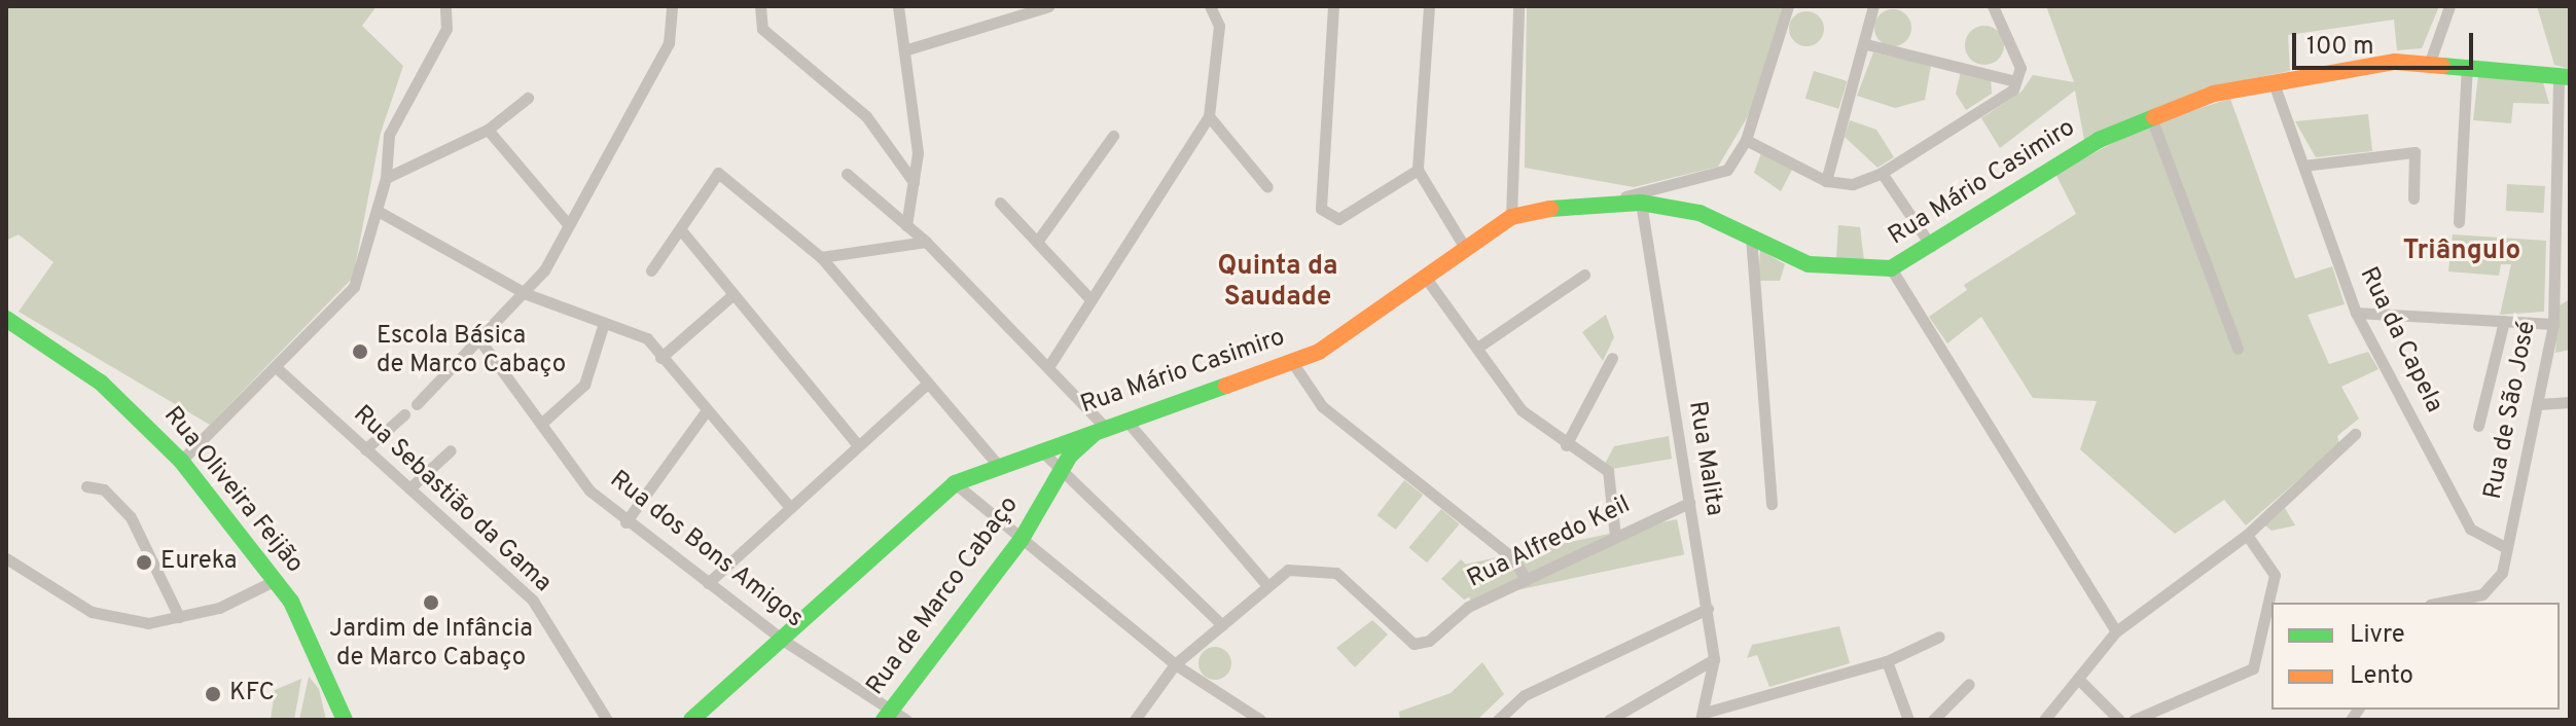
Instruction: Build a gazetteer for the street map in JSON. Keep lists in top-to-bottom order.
{
  "streets": {
    "street": [
      "Rua Mário Casimiro",
      "Rua da Capela",
      "Rua de São José",
      "Rua Malita",
      "Rua Oliveira Feijão",
      "Rua Sebastião da Gama",
      "Rua Alfredo Keil",
      "Rua dos Bons Amigos",
      "Rua de Marco Cabaço"
    ]
  },
  "crossings": [
    ["Rua Mário Casimiro", "Rua da Capela"],
    ["Rua Mário Casimiro", "Rua de São José"],
    ["Rua Mário Casimiro", "Rua Malita"],
    ["Rua Mário Casimiro", "Rua dos Bons Amigos"],
    ["Rua Mário Casimiro", "Rua de Marco Cabaço"],
    ["Rua da Capela", "Rua de São José"],
    ["Rua Malita", "Rua Alfredo Keil"],
    ["Rua dos Bons Amigos", "Rua de Marco Cabaço"]
  ],
  "districts": ["Triângulo", "Quinta da Saudade"],
  "places": [
    "Escola Básica de Marco Cabaço",
    "Eureka",
    "Jardim de Infância de Marco Cabaço",
    "KFC"
  ],
  "legend": ["Livre", "Lento"],
  "scale_bar": "100 m"
}
